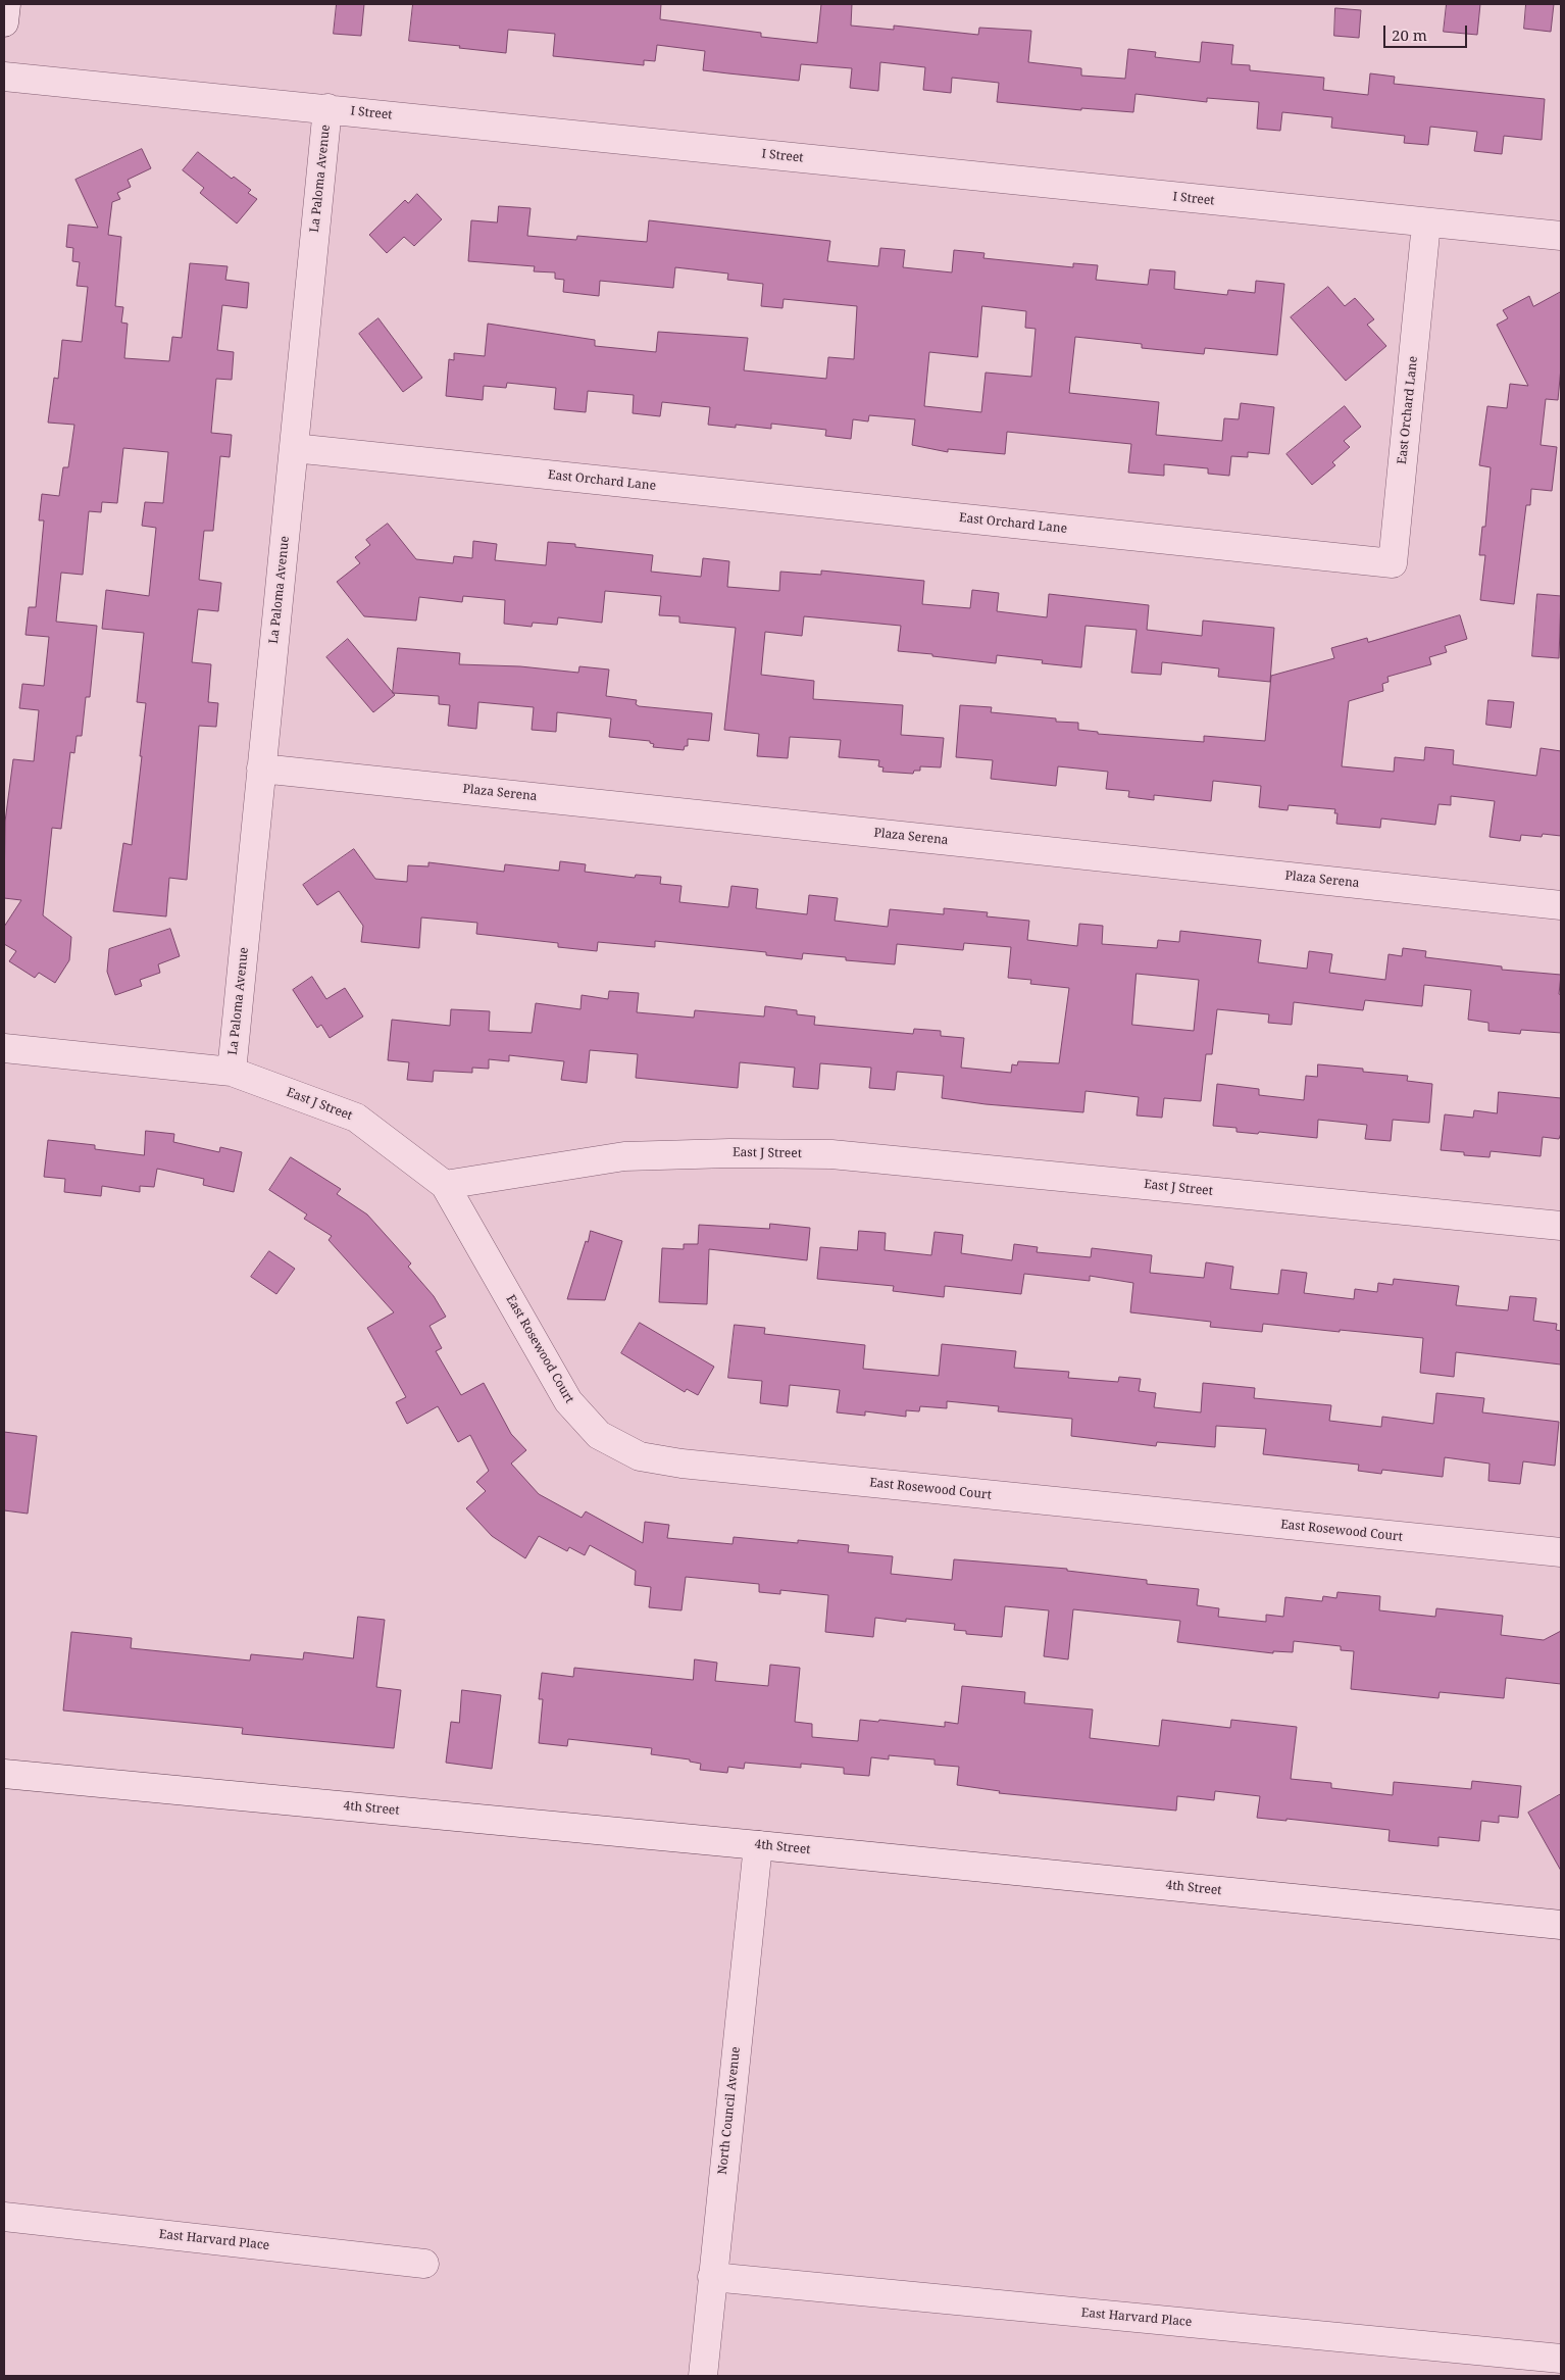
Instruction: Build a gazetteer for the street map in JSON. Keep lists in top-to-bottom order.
{
  "streets": {
    "street": [
      "I Street",
      "La Paloma Avenue",
      "East Orchard Lane",
      "Plaza Serena",
      "East J Street",
      "East Rosewood Court",
      "4th Street",
      "North Council Avenue",
      "East Harvard Place"
    ]
  },
  "crossings": [
    ["I Street", "La Paloma Avenue"],
    ["I Street", "East Orchard Lane"],
    ["La Paloma Avenue", "East Orchard Lane"],
    ["La Paloma Avenue", "Plaza Serena"],
    ["La Paloma Avenue", "East J Street"],
    ["East J Street", "East Rosewood Court"],
    ["4th Street", "North Council Avenue"],
    ["North Council Avenue", "East Harvard Place"]
  ],
  "scale_bar": "20 m"
}
